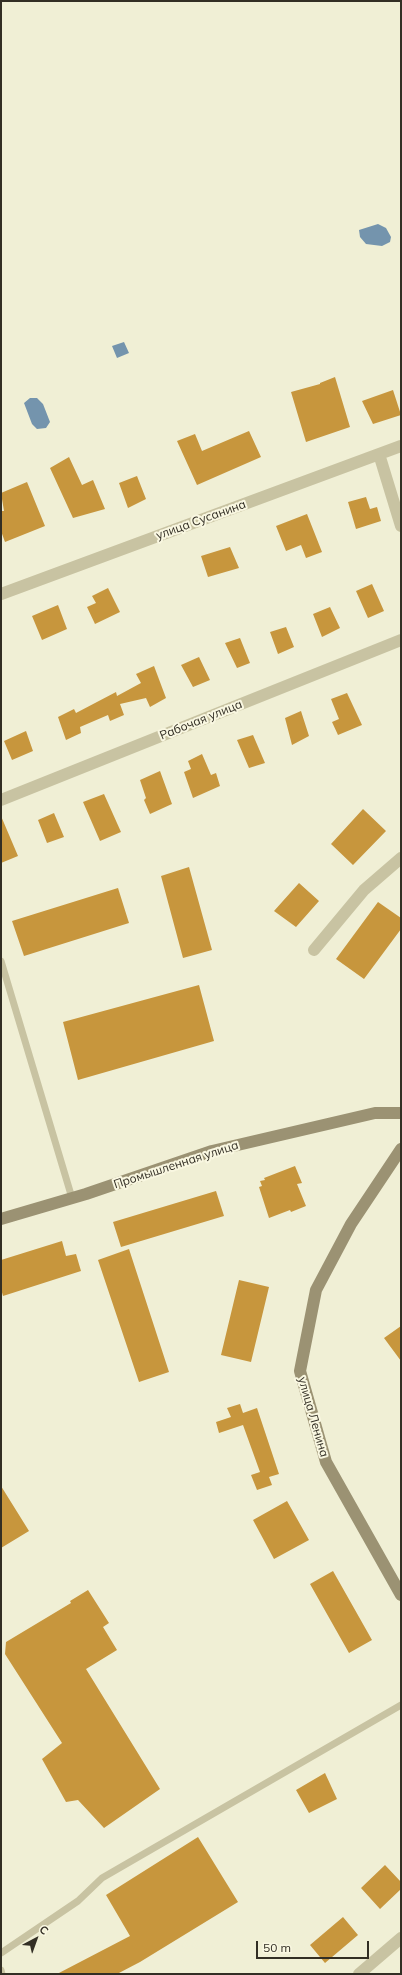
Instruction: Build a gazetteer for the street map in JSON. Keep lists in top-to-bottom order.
{
  "streets": {
    "street": [
      "улица Сусанина",
      "Рабочая улица",
      "Промышленная улица",
      "улица Ленина"
    ]
  },
  "scale_bar": "50 m",
  "north": "top right"
}
